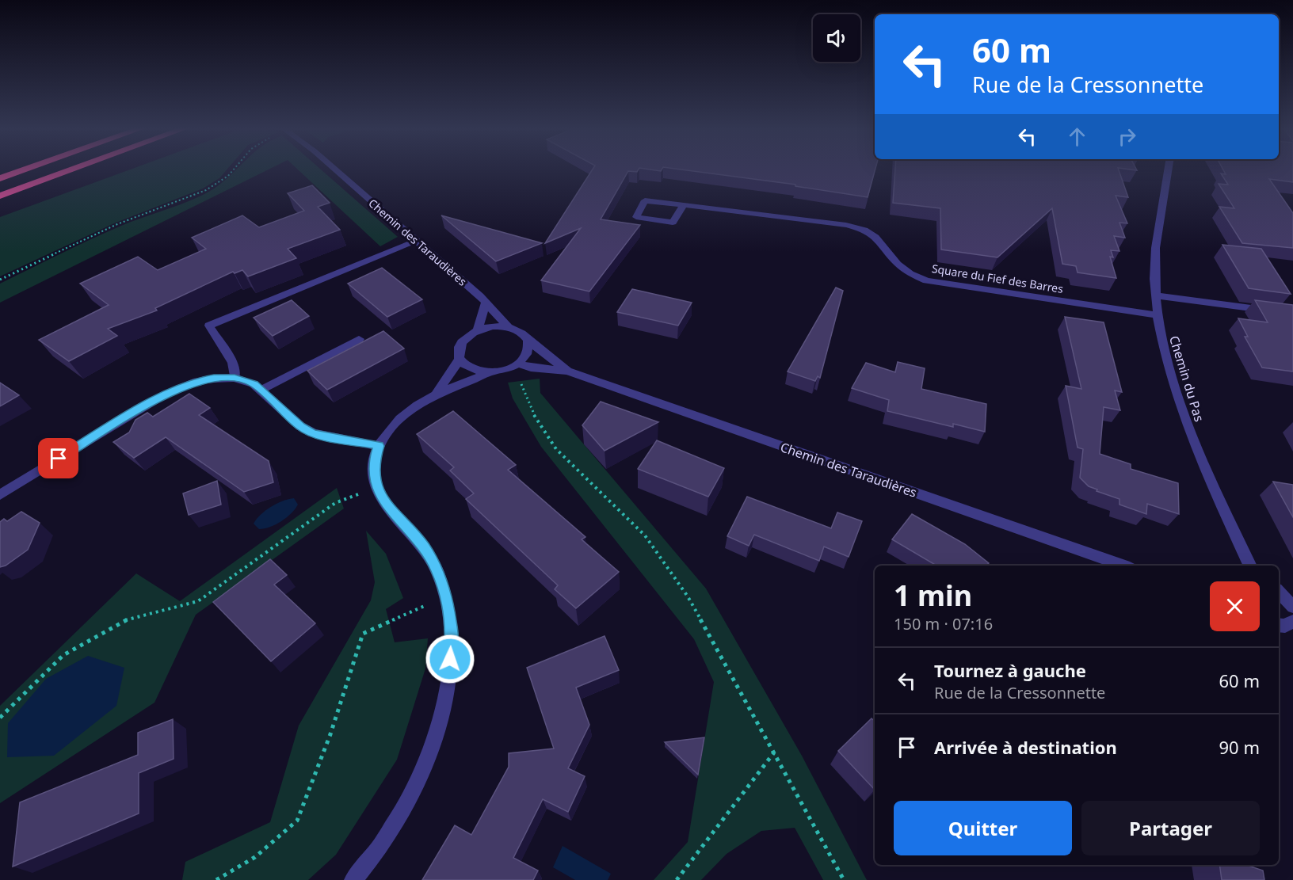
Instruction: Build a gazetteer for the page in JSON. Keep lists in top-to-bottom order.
{
  "streets": {
    "street": ["Chemin des Taraudières", "Square du Fief des Barres", "Chemin du Pas"]
  },
  "crossings": [
    ["Square du Fief des Barres", "Chemin du Pas"]
  ],
  "page": {
    "turn": ["60 m", "Rue de la Cressonnette"],
    "heading": ["1 min", "150 m · 07:16"],
    "list": [
      {
        "name": "Tournez à gauche",
        "note": "Rue de la Cressonnette",
        "value": "60 m"
      },
      {
        "name": "Arrivée à destination",
        "value": "90 m"
      }
    ],
    "buttons": ["Quitter", "Partager"]
  }
}
